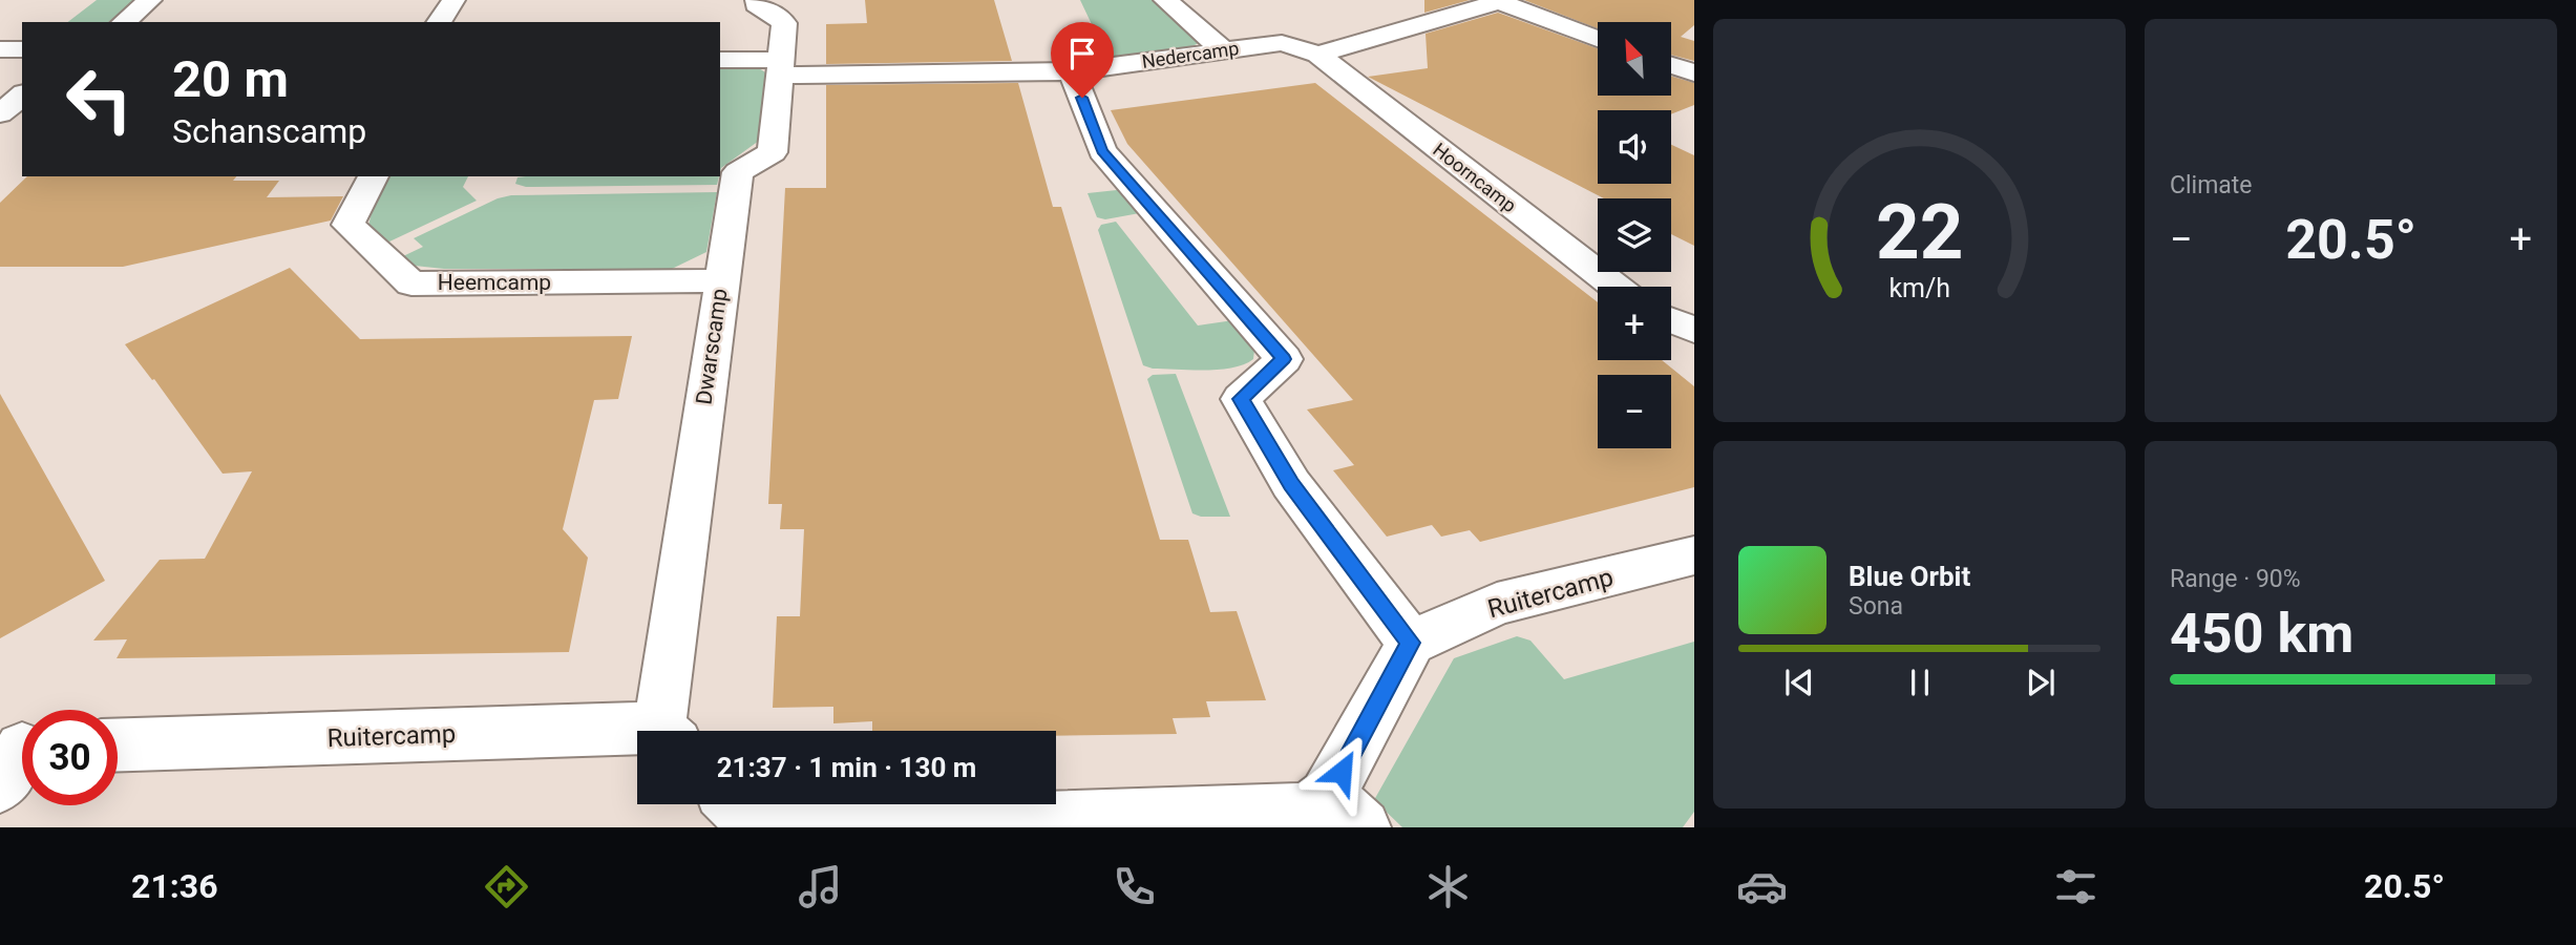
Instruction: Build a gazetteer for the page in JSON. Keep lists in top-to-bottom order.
{
  "streets": {
    "street": [
      "Nedercamp",
      "Hoorncamp",
      "Heemcamp",
      "Dwarscamp",
      "Ruitercamp"
    ]
  },
  "crossings": [
    ["Nedercamp", "Hoorncamp"],
    ["Nedercamp", "Dwarscamp"],
    ["Heemcamp", "Dwarscamp"]
  ],
  "north": "top left",
  "page": {
    "tile": [
      "Climate",
      ["Range · 90%", "450 km"]
    ],
    "map_buttons": ["+", "−"],
    "turn": ["20 m", "Schanscamp"],
    "heat": ["−", "20.5°", "+"],
    "song": ["Blue Orbit", "Sona"],
    "limit": "30",
    "trip": "21:37 · 1 min · 130 m",
    "tabs": ["21:36", "20.5°"],
    "gauge": ["22", "km/h"]
  }
}
